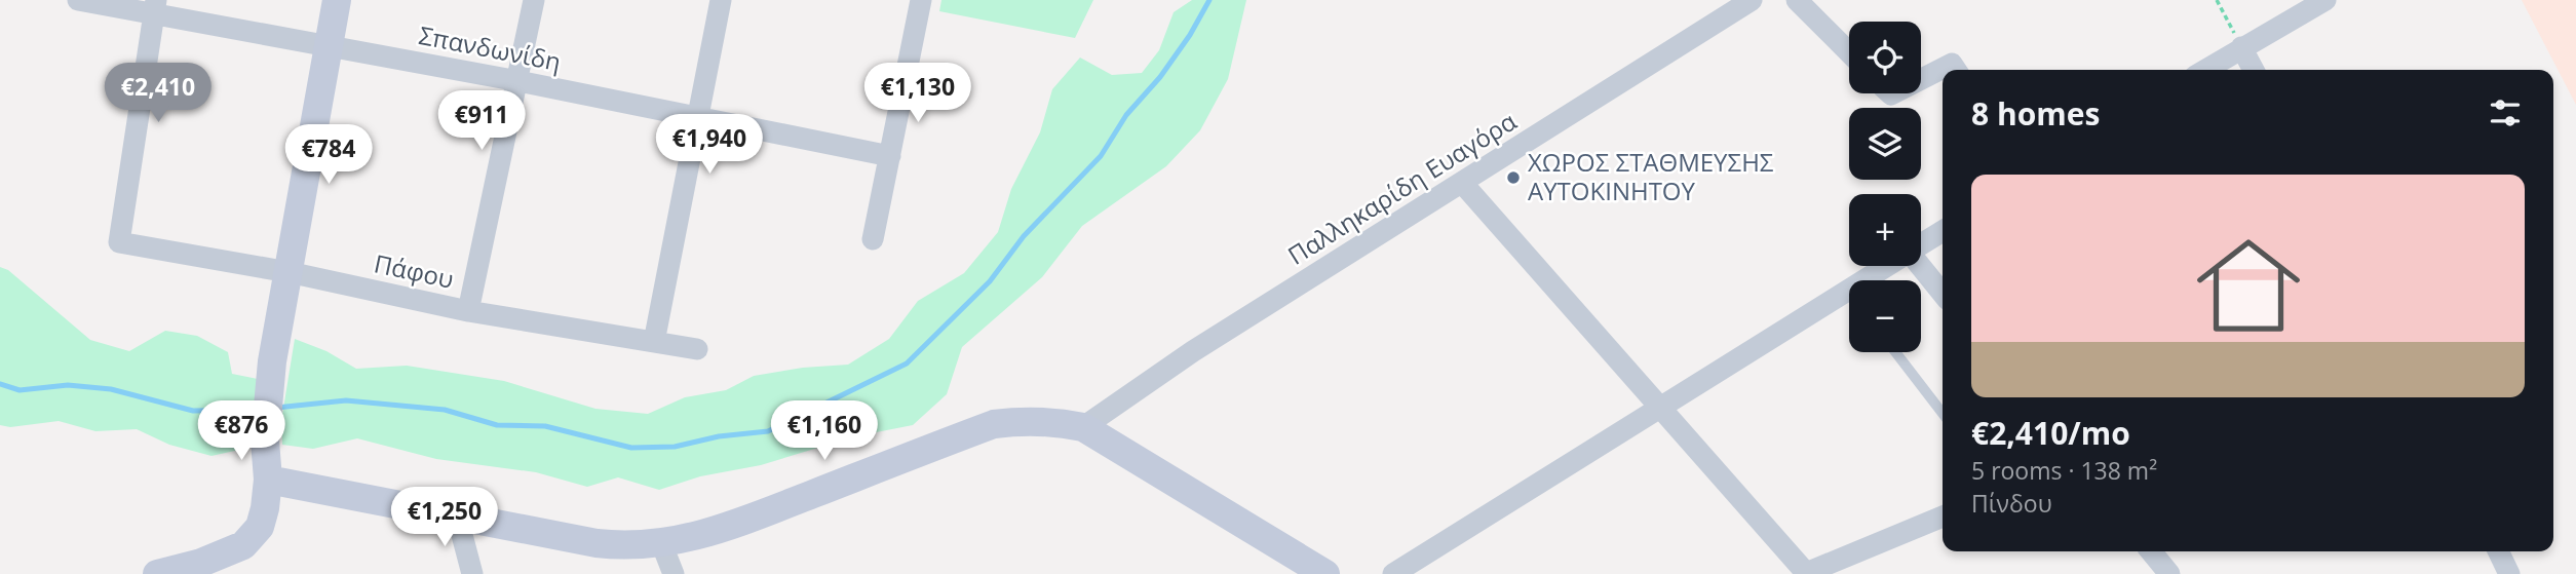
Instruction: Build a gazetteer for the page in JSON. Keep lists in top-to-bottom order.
{
  "streets": {
    "street": ["Σπανδωνίδη", "Παλληκαρίδη Ευαγόρα", "Πάφου"]
  },
  "crossings": [
    ["Σπανδωνίδη", "Πάφου"]
  ],
  "places": ["ΧΩΡΟΣ ΣΤΑΘΜΕΥΣΗΣ ΑΥΤΟΚΙΝΗΤΟΥ"],
  "page": {
    "map_buttons": ["+", "−"],
    "price": [
      "€2,410",
      "€1,130",
      "€911",
      "€1,940",
      "€784",
      "€876",
      "€1,160",
      "€1,250"
    ],
    "heading": "8 homes",
    "list": [
      {
        "name": "€2,410/mo",
        "note": "5 rooms · 138 m² · Πίνδου"
      }
    ]
  }
}
